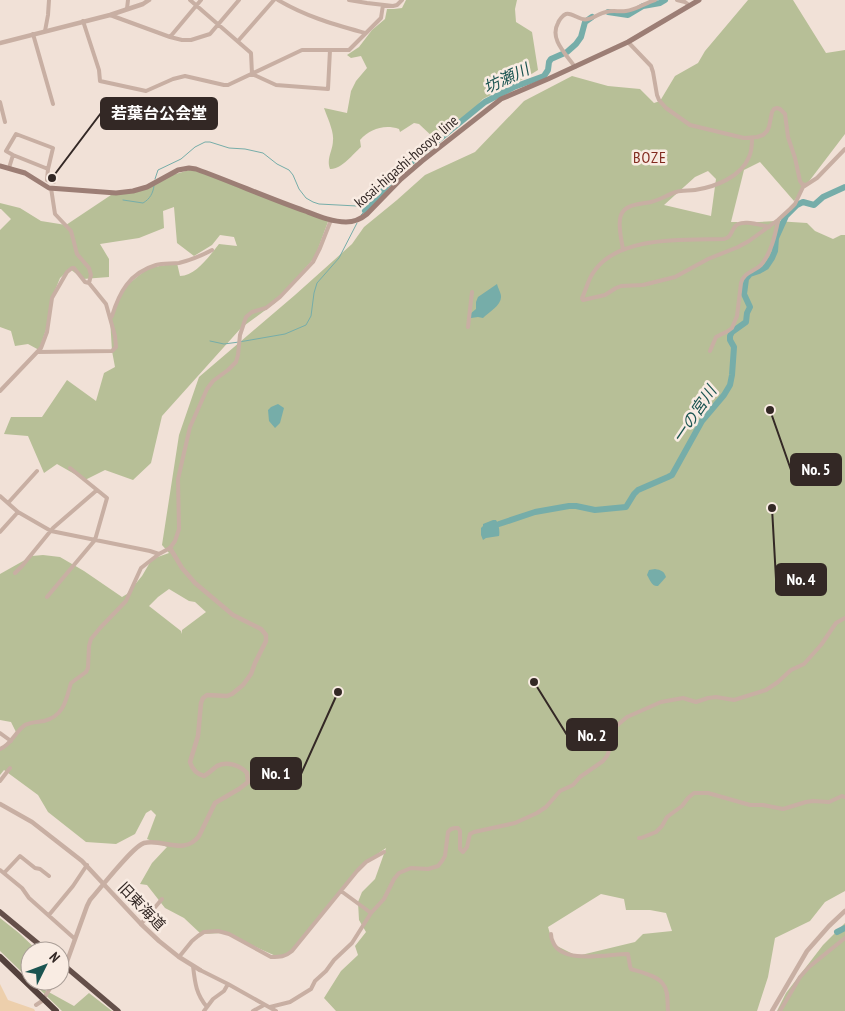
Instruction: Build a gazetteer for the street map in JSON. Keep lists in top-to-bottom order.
{
  "streets": {
    "main road": ["kosai-higashi-hosoya line"],
    "street": ["旧東海道"]
  },
  "districts": ["BOZE"],
  "water": ["坊瀬川", "一の宮川"],
  "places": [
    "若葉台公会堂",
    "No. 5",
    "No. 4",
    "No. 2",
    "No. 1"
  ],
  "north": "top right"
}
